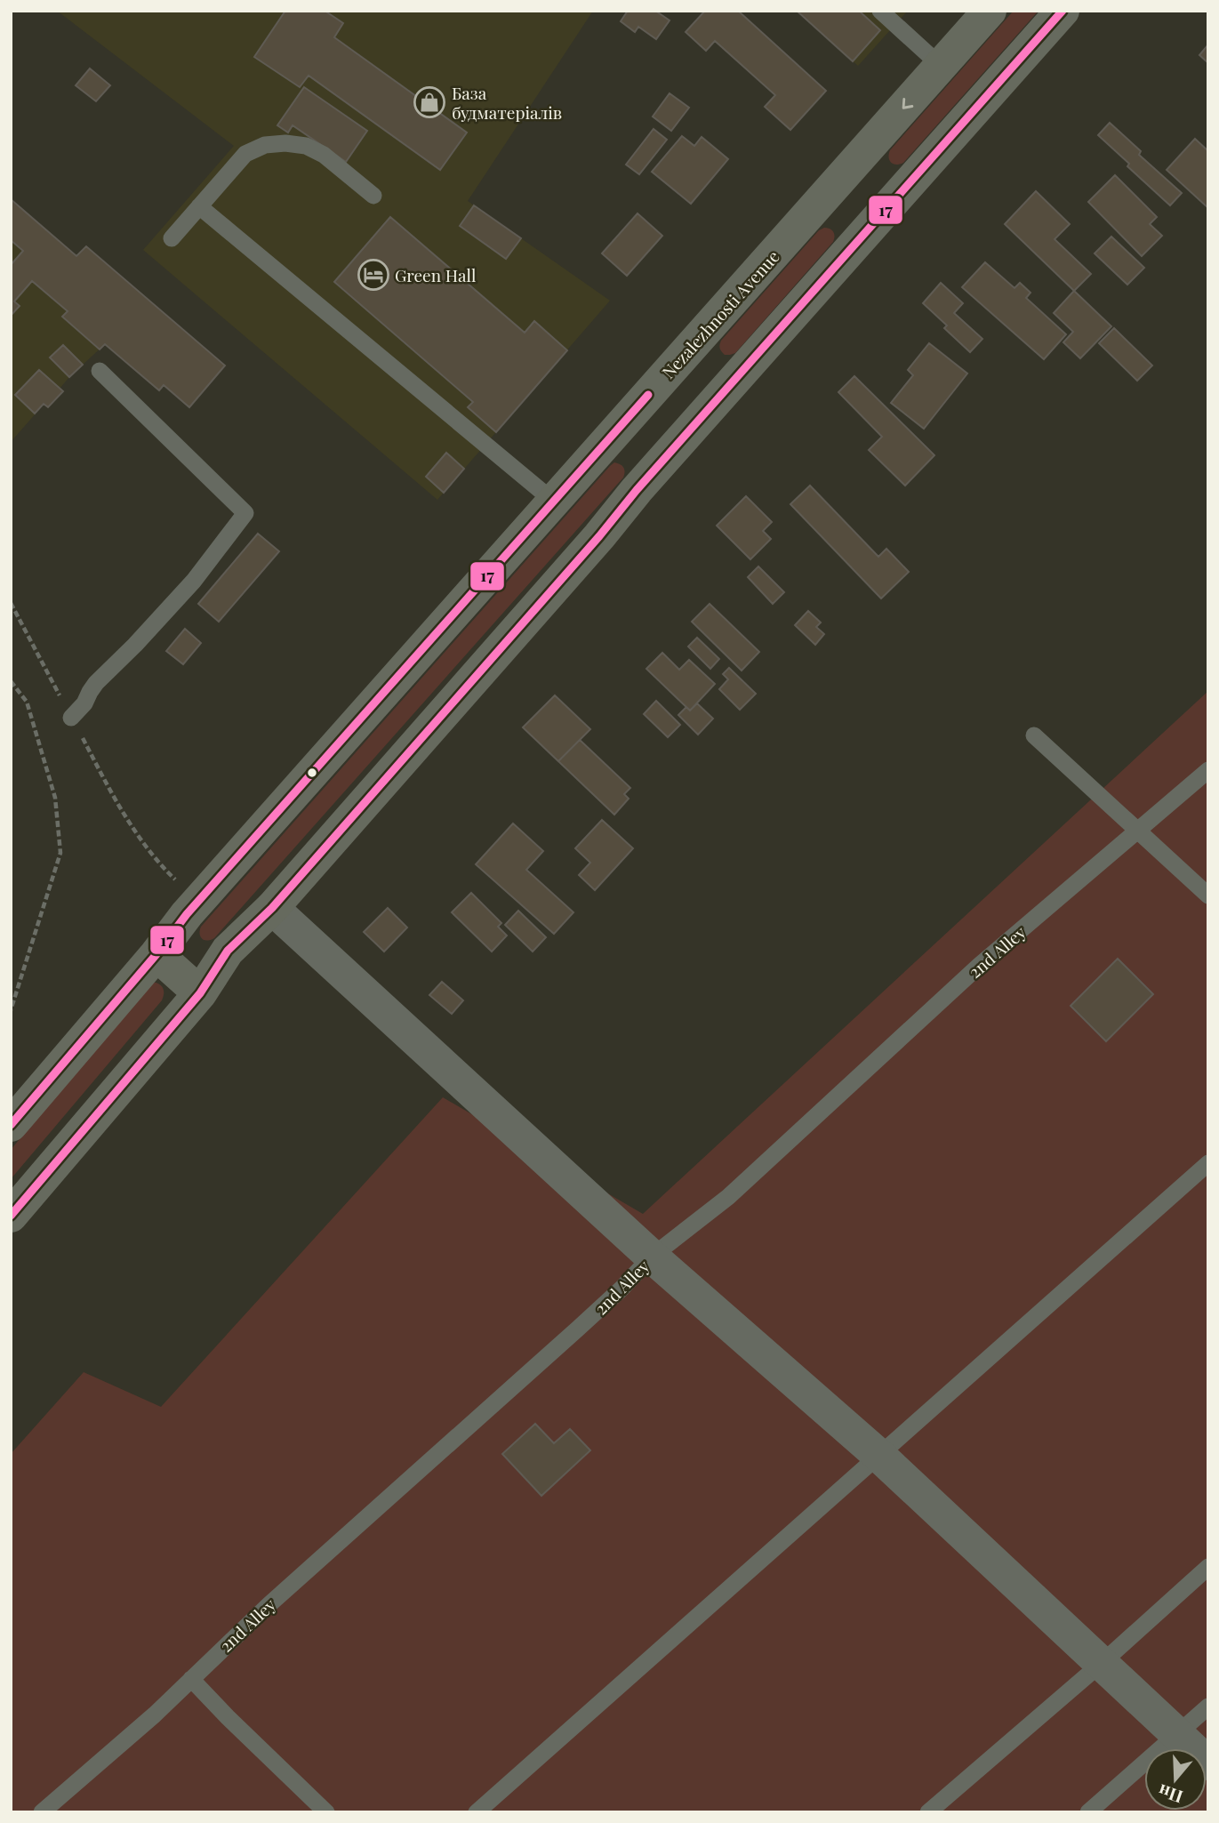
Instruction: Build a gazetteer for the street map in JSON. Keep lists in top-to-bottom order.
{
  "streets": {
    "main road": ["Nezalezhnosti Avenue"],
    "lane": ["2nd Alley"]
  },
  "places": {
    "shop": ["База будматеріалів"],
    "hotel": ["Green Hall"]
  },
  "lines": ["transit line 17"],
  "north": "bottom"
}
